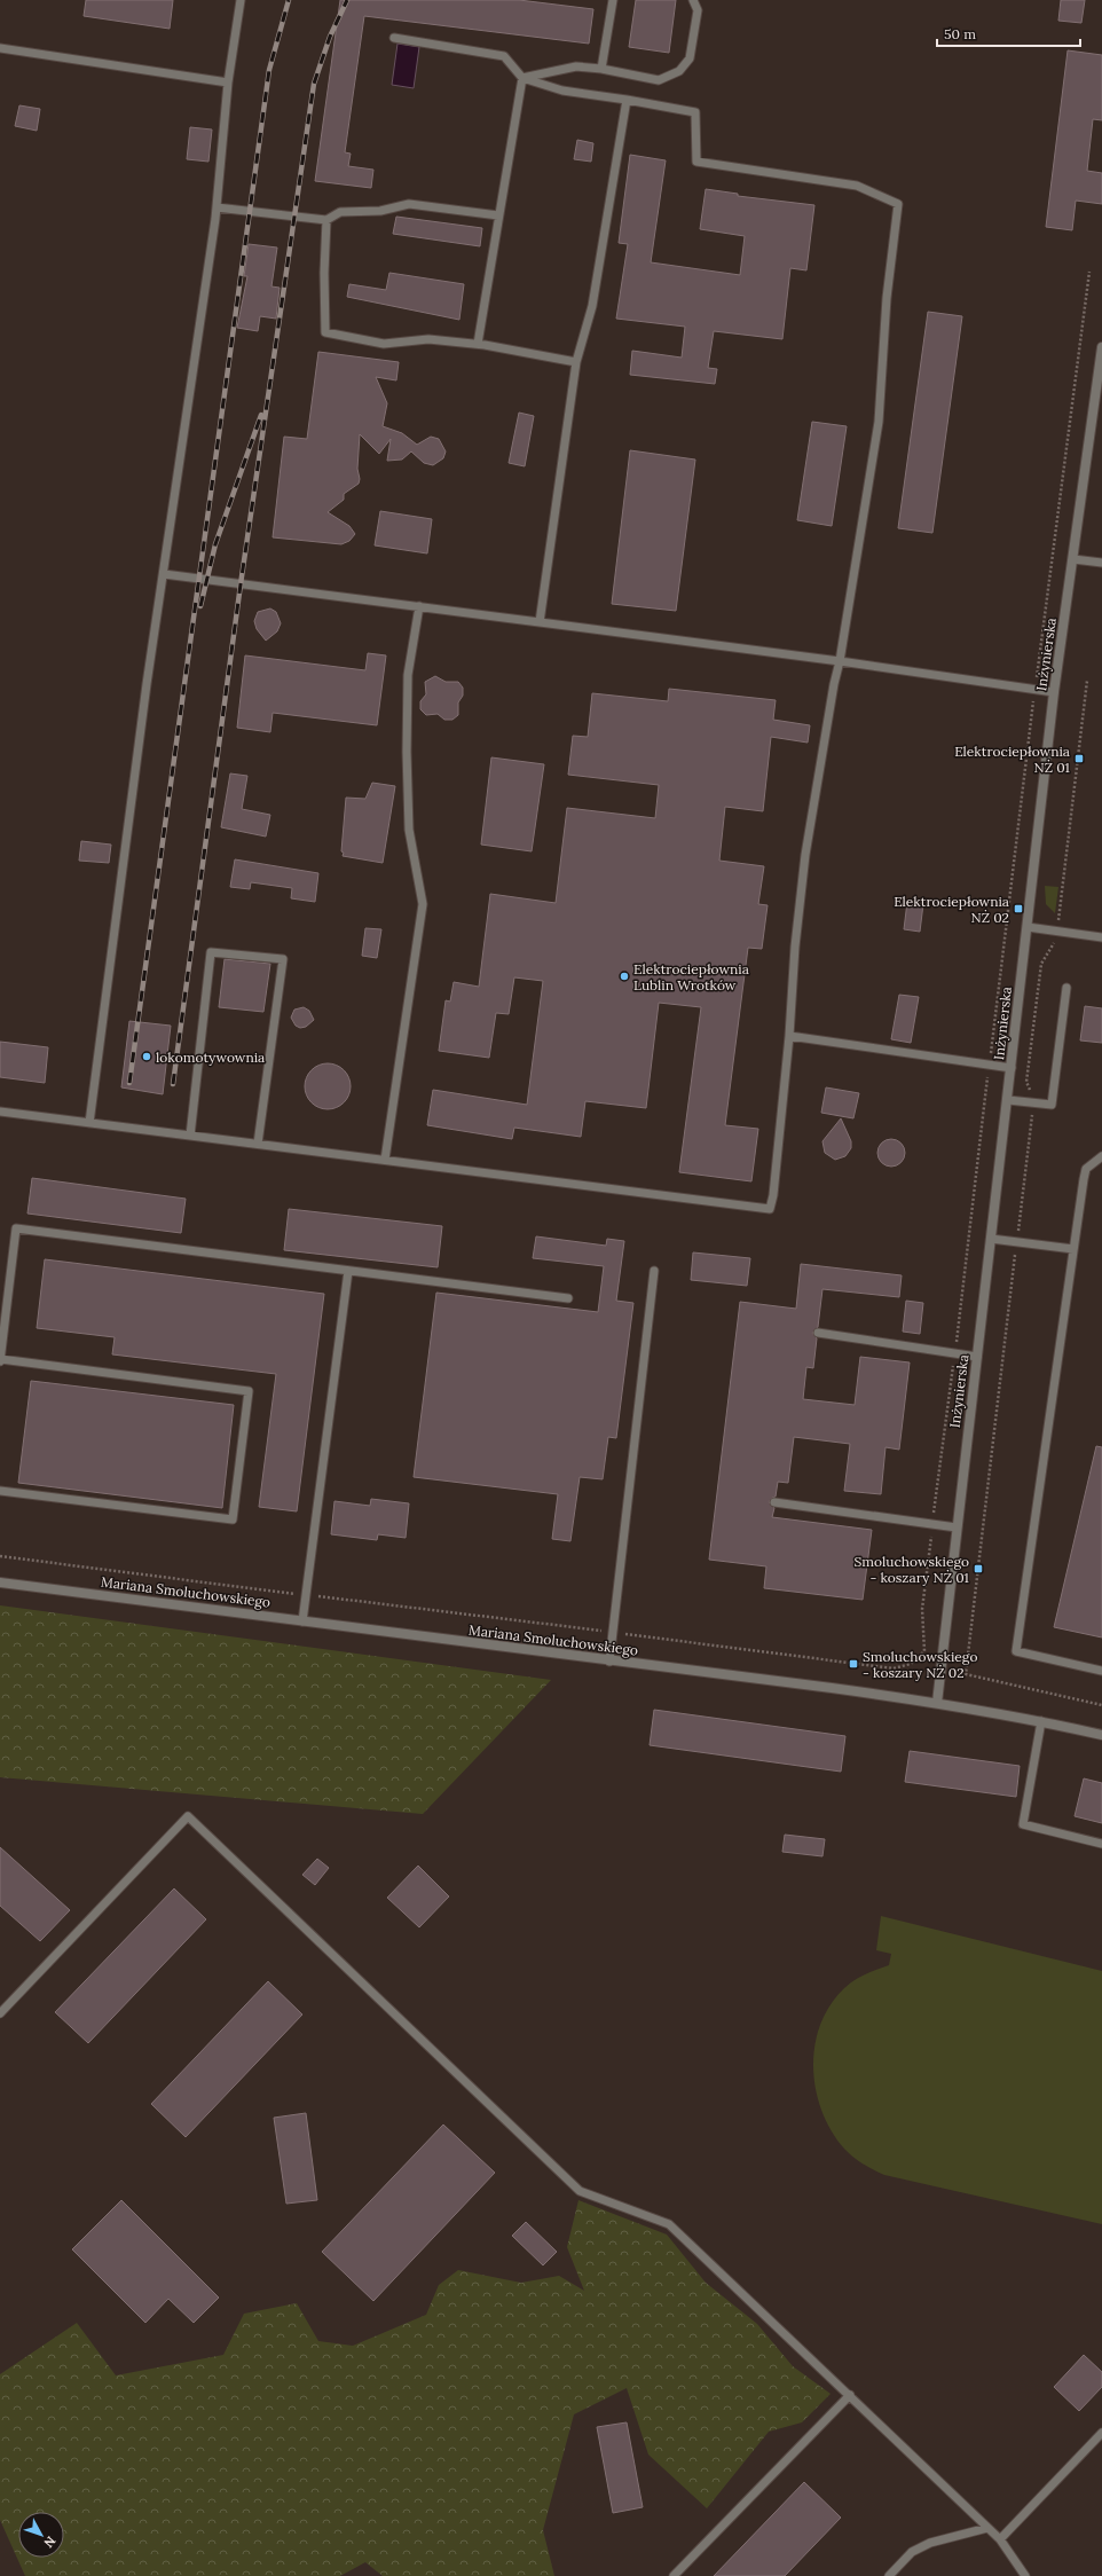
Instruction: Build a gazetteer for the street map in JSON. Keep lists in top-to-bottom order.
{
  "streets": {
    "street": ["Inżynierska", "Mariana Smoluchowskiego"]
  },
  "crossings": [
    ["Inżynierska", "Mariana Smoluchowskiego"]
  ],
  "places": {
    "transit": [
      "Elektrociepłownia NŻ 01",
      "Elektrociepłownia NŻ 02",
      "Smoluchowskiego - koszary NŻ 01",
      "Smoluchowskiego - koszary NŻ 02"
    ],
    "other": ["Elektrociepłownia Lublin Wrotków", "lokomotywownia"]
  },
  "scale_bar": "50 m",
  "north": "bottom right"
}
